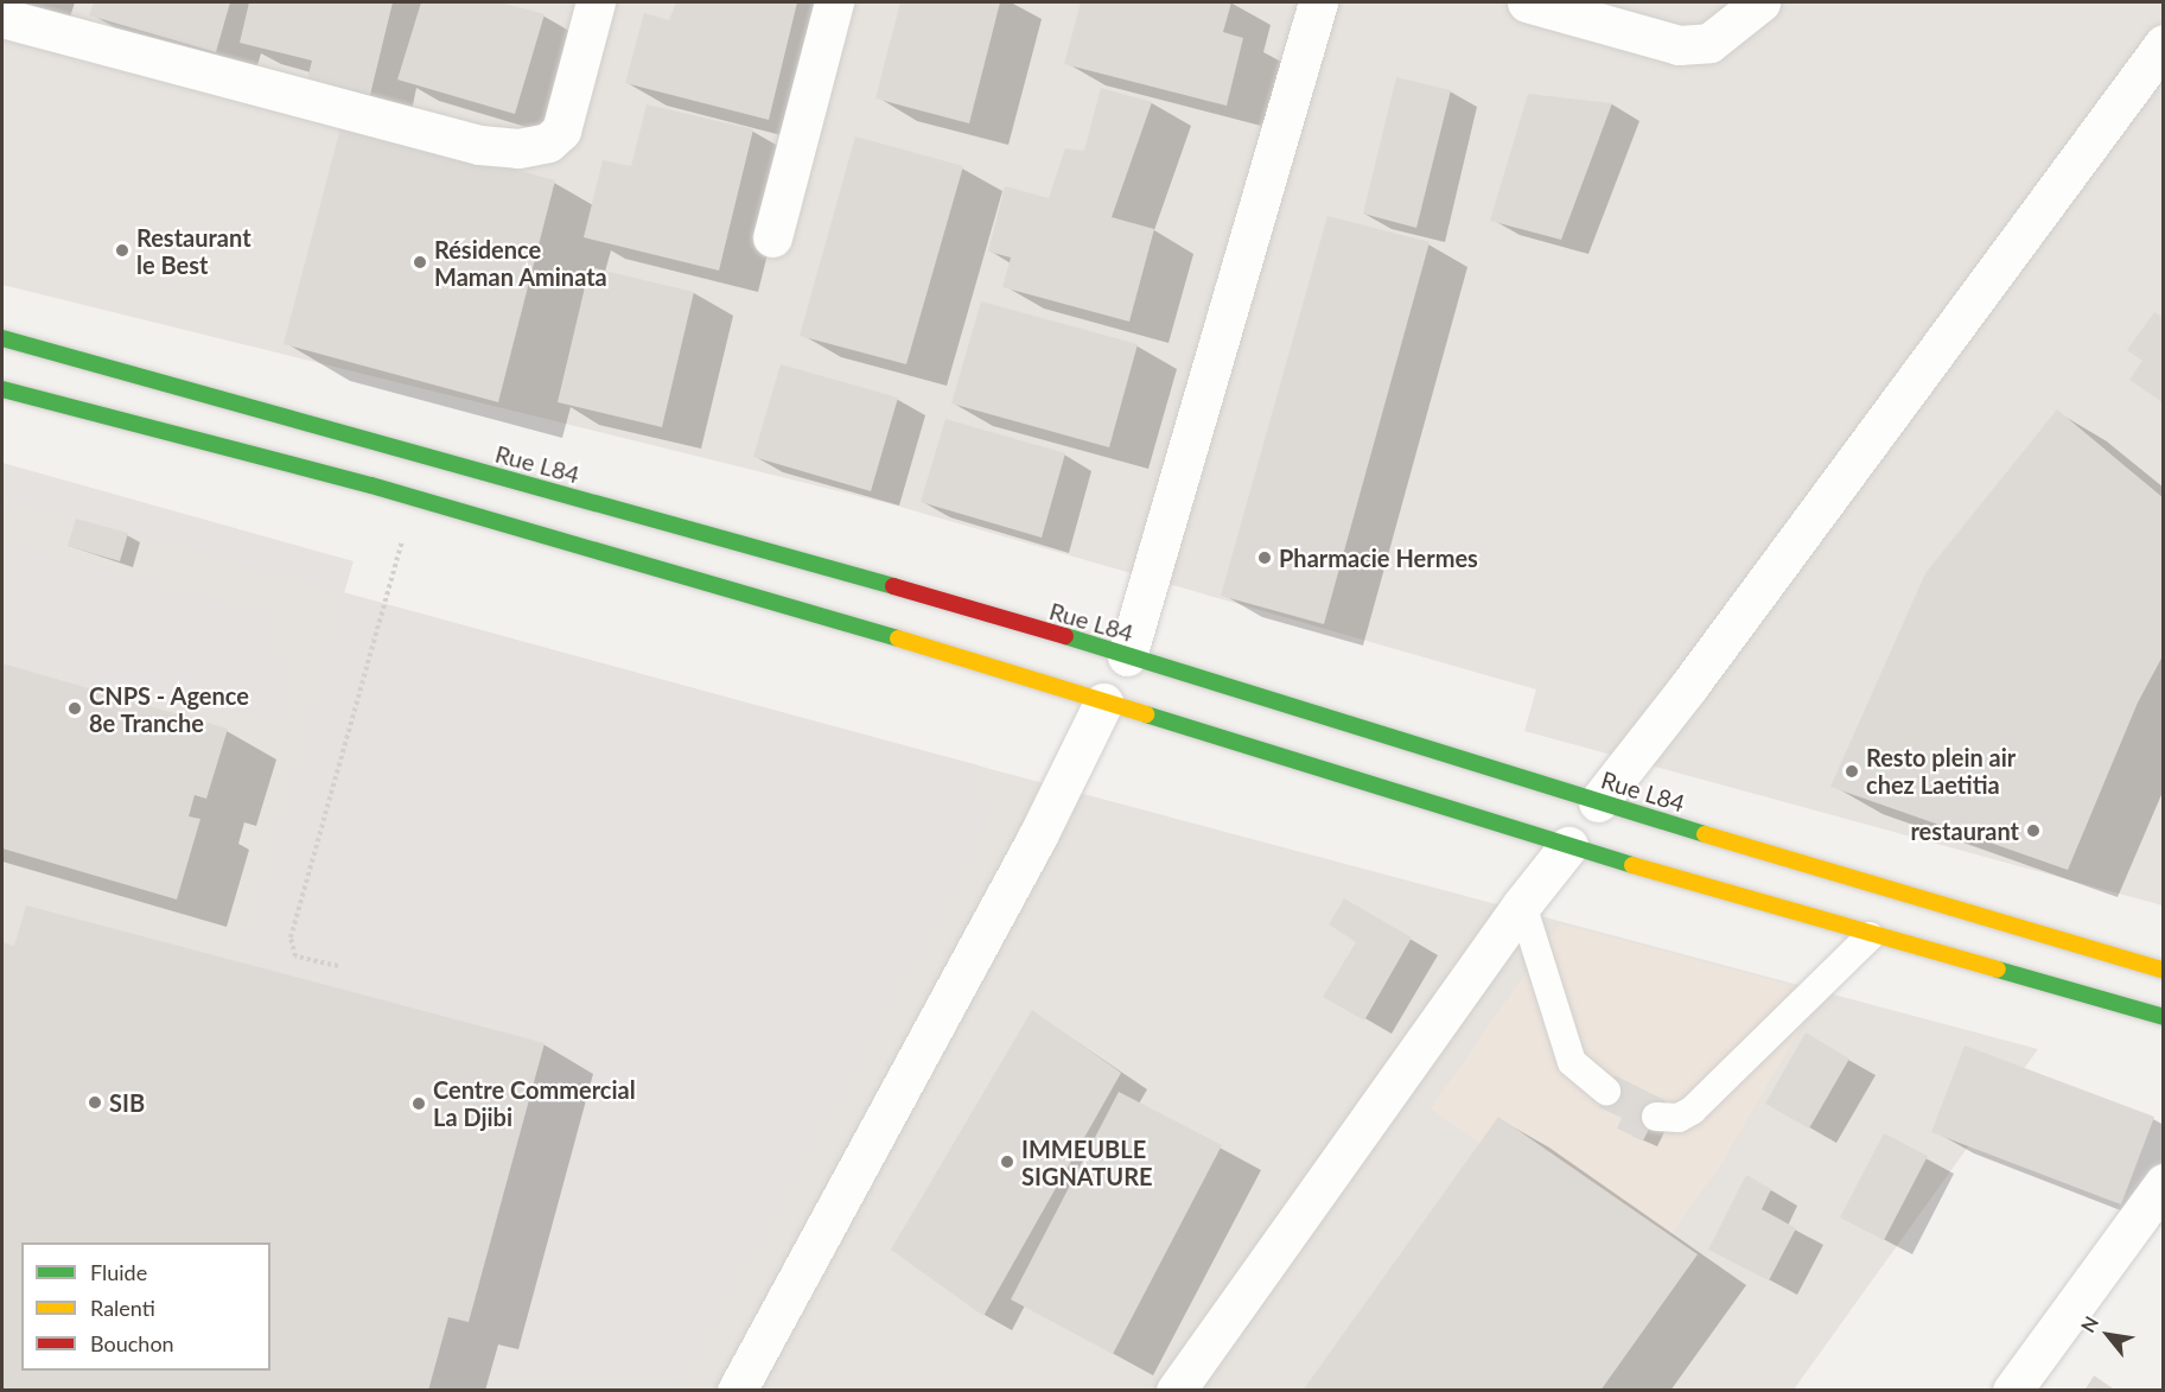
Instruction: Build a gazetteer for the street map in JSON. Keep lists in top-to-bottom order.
{
  "streets": {
    "street": ["Rue L84"]
  },
  "places": [
    "Restaurant le Best",
    "Résidence Maman Aminata",
    "Pharmacie Hermes",
    "CNPS - Agence 8e Tranche",
    "Resto plein air chez Laetitia",
    "restaurant",
    "SIB",
    "Centre Commercial La Djibi",
    "IMMEUBLE SIGNATURE"
  ],
  "legend": ["Fluide", "Ralenti", "Bouchon"],
  "north": "top left"
}
